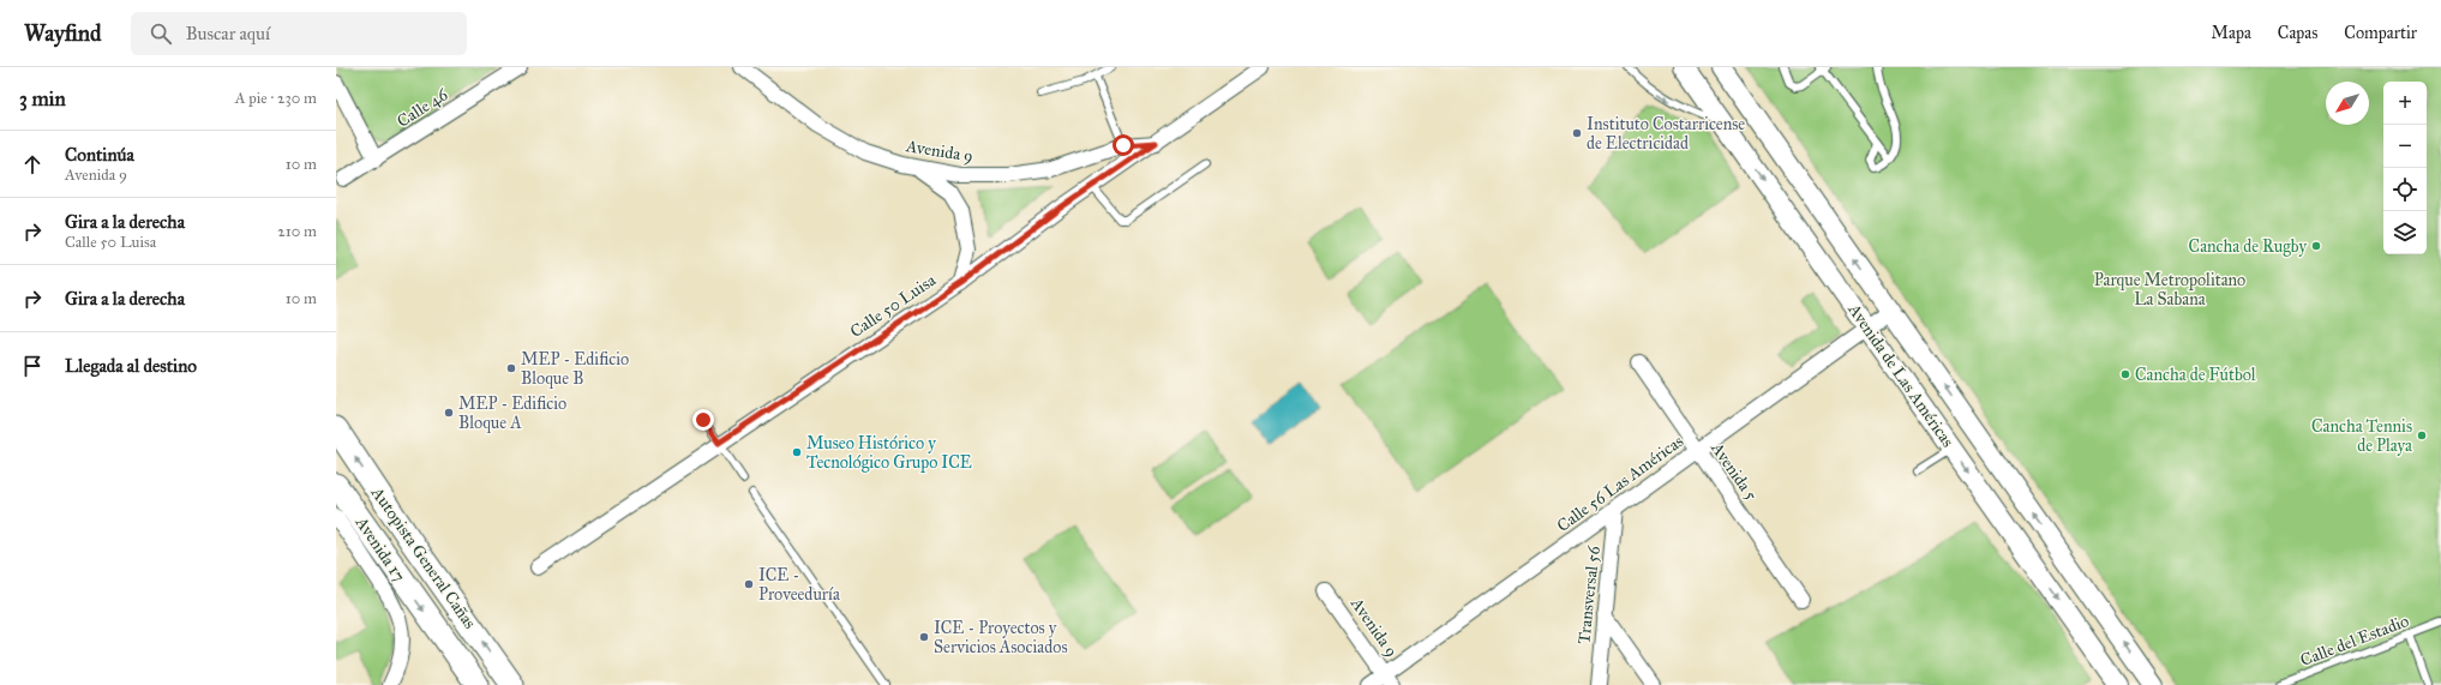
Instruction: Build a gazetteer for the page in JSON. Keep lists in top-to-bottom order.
{
  "streets": {
    "highway": ["Autopista General Cañas"],
    "main road": ["Avenida de Las Américas"],
    "street": [
      "Calle 46",
      "Avenida 9",
      "Calle 50 Luisa",
      "Avenida 5",
      "Calle 56 Las Américas",
      "Avenida 17",
      "Transversal 56"
    ],
    "lane": ["Calle del Estadio"]
  },
  "crossings": [
    ["Avenida 9", "Calle 50 Luisa"],
    ["Avenida 9", "Calle 56 Las Américas"],
    ["Avenida de Las Américas", "Calle 56 Las Américas"],
    ["Avenida 5", "Calle 56 Las Américas"],
    ["Calle 56 Las Américas", "Transversal 56"]
  ],
  "parks": ["Parque Metropolitano La Sabana"],
  "places": [
    "Instituto Costarricense de Electricidad",
    "Cancha de Rugby",
    "MEP - Edificio Bloque B",
    "Cancha de Fútbol",
    "MEP - Edificio Bloque A",
    "Cancha Tennis de Playa",
    "Museo Histórico y Tecnológico Grupo ICE",
    "ICE - Proveeduría",
    "ICE - Proyectos y Servicios Asociados"
  ],
  "north": "bottom left",
  "page": {
    "header": "Wayfind",
    "search": "Buscar aquí",
    "nav": ["Mapa", "Capas", "Compartir"],
    "heading": ["3 min", "A pie · 230 m"],
    "map_buttons": ["+", "−"],
    "list": [
      ["Continúa", "Avenida 9", "10 m"],
      ["Gira a la derecha", "Calle 50 Luisa", "210 m"],
      ["Gira a la derecha", "10 m"],
      "Llegada al destino"
    ]
  }
}
